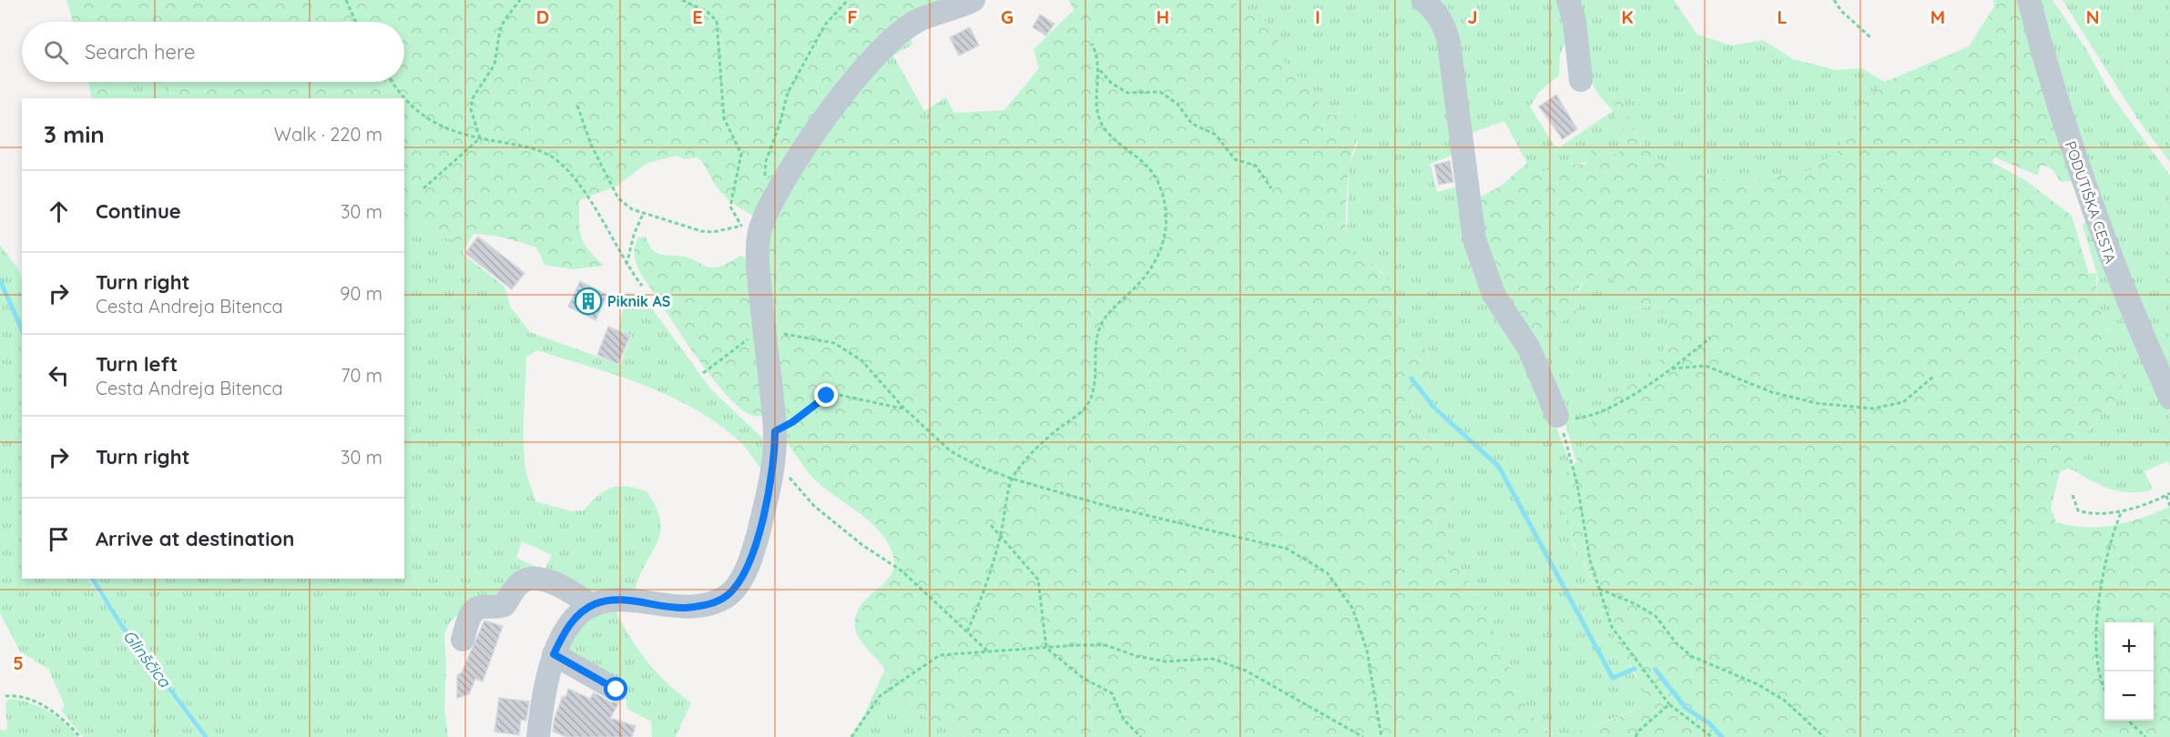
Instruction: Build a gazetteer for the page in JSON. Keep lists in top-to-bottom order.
{
  "streets": {
    "street": ["PODUTIŠKA CESTA"]
  },
  "water": ["Glinščica"],
  "places": {
    "building": ["Piknik AS"]
  },
  "page": {
    "search": "Search here",
    "heading": ["3 min", "Walk · 220 m"],
    "list": [
      ["Continue", "30 m"],
      ["Turn right", "Cesta Andreja Bitenca", "90 m"],
      ["Turn left", "Cesta Andreja Bitenca", "70 m"],
      ["Turn right", "30 m"],
      "Arrive at destination"
    ],
    "map_buttons": ["+", "−"]
  },
  "grid": {
    "columns": [
      "D",
      "E",
      "F",
      "G",
      "H",
      "I",
      "J",
      "K",
      "L",
      "M",
      "N"
    ],
    "rows": ["5"]
  }
}
